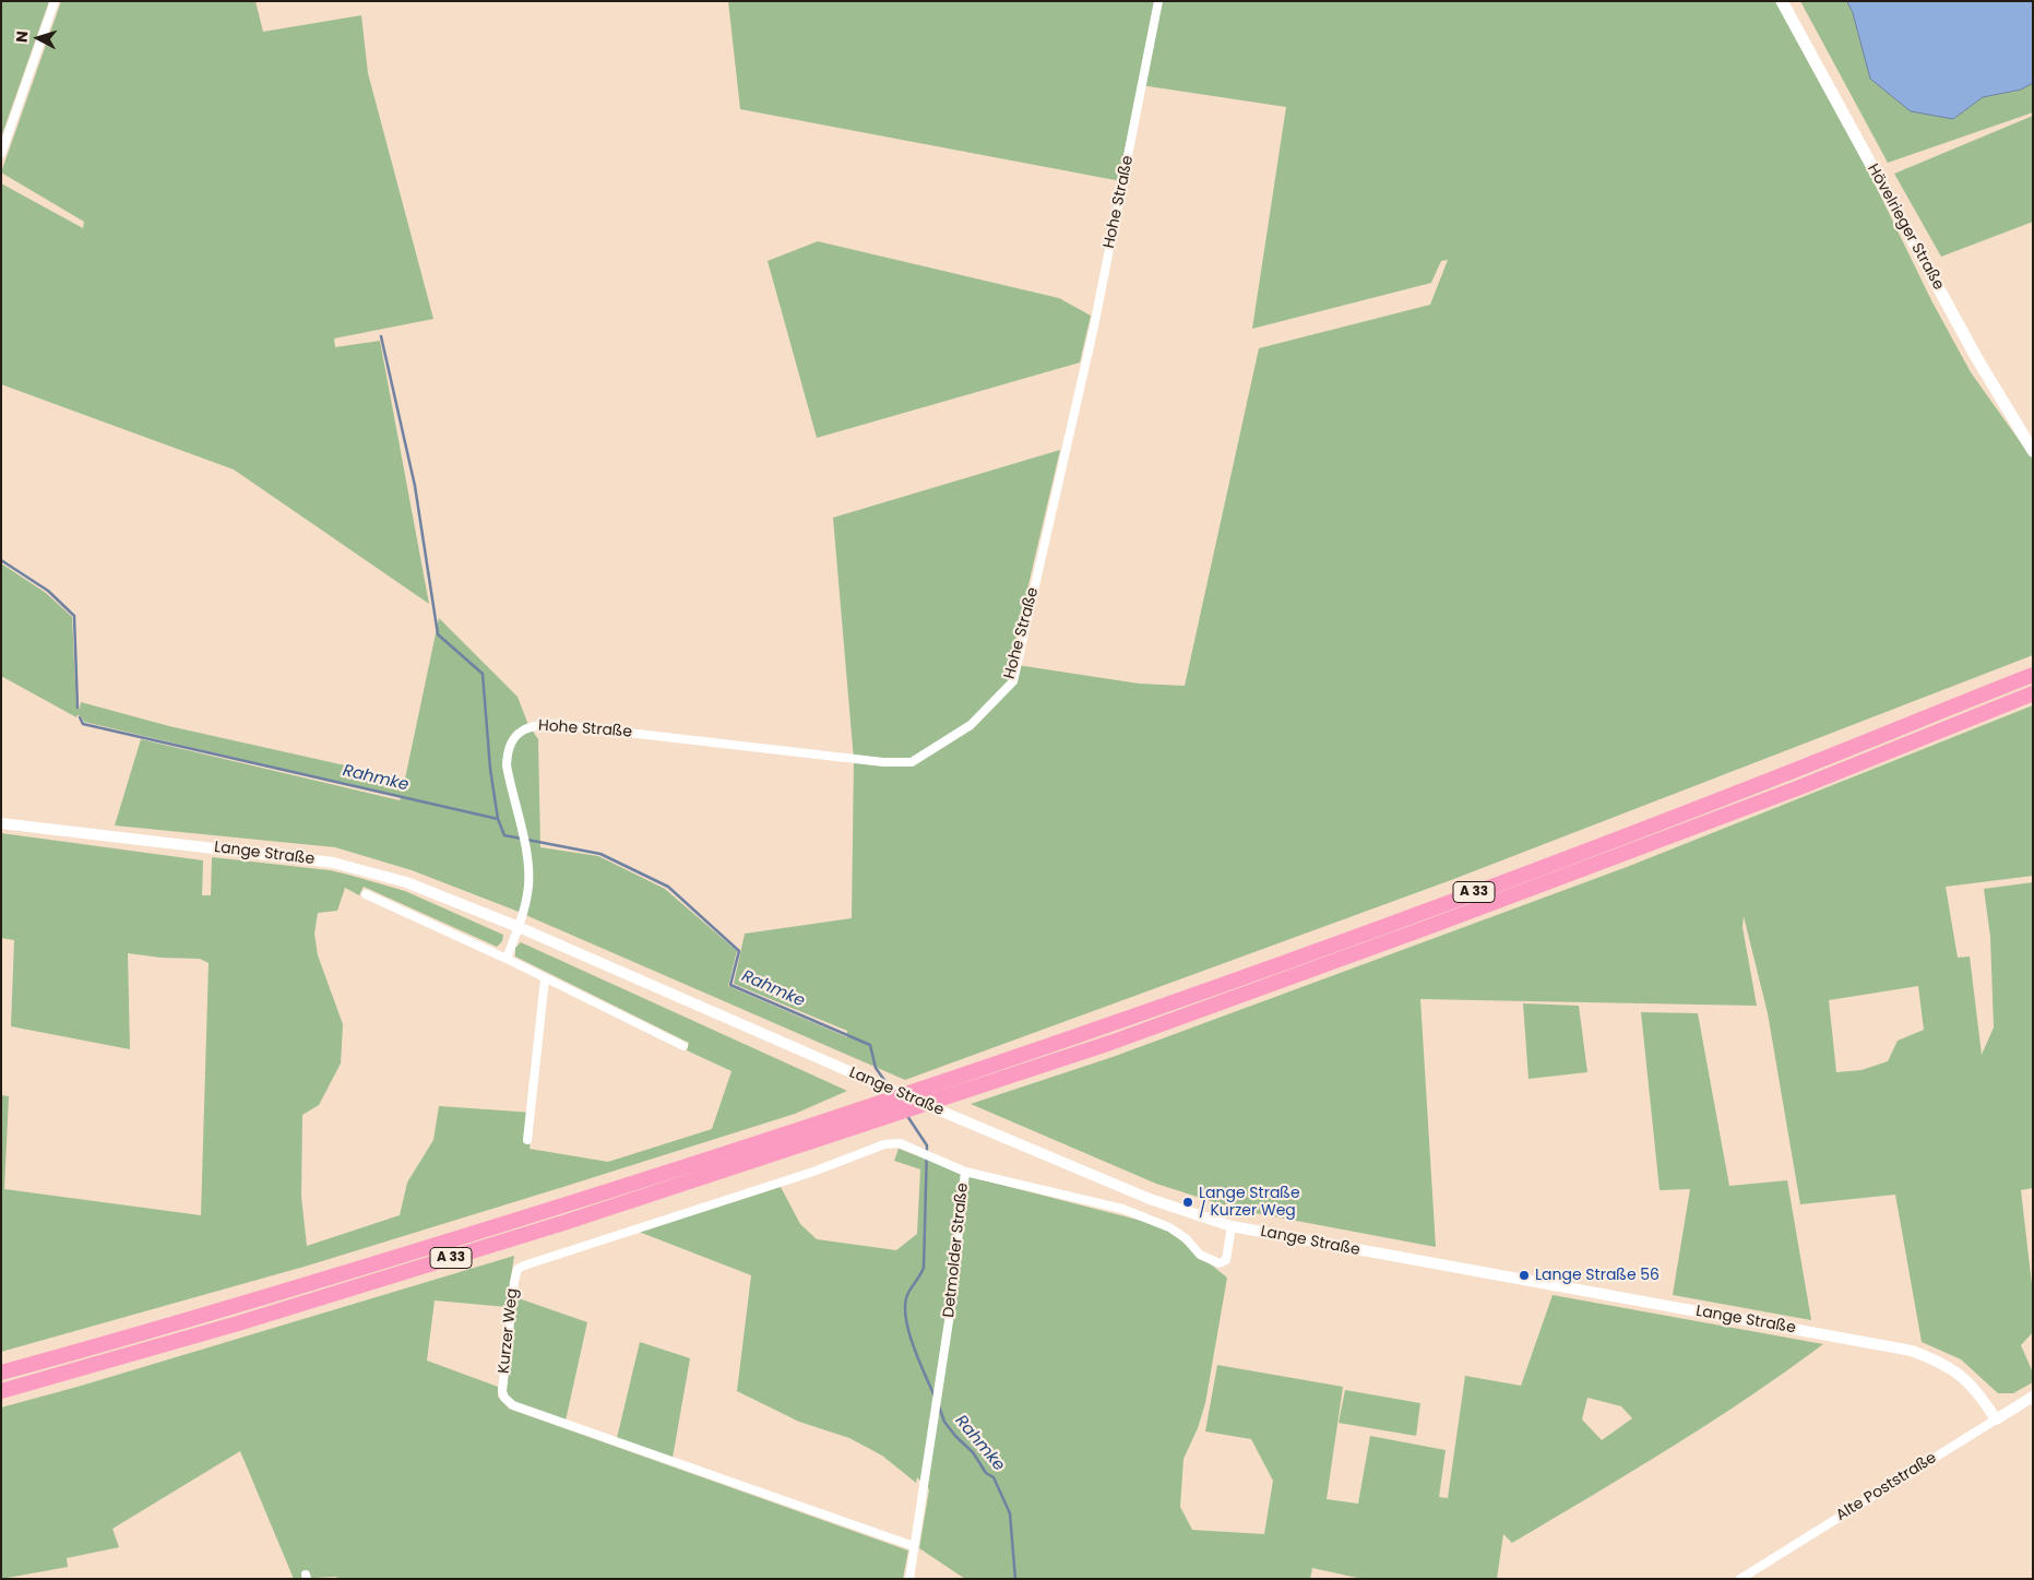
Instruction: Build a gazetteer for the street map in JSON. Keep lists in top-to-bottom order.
{
  "streets": {
    "highway": ["A 33"],
    "main road": ["Hövelrieger Straße"],
    "street": [
      "Hohe Straße",
      "Lange Straße",
      "Detmolder Straße",
      "Kurzer Weg",
      "Alte Poststraße"
    ]
  },
  "crossings": [
    ["Hohe Straße", "Lange Straße"],
    ["Lange Straße", "Detmolder Straße"],
    ["Lange Straße", "Alte Poststraße"],
    ["Detmolder Straße", "Kurzer Weg"]
  ],
  "water": ["Rahmke"],
  "places": ["Lange Straße / Kurzer Weg", "Lange Straße 56"],
  "north": "left"
}
